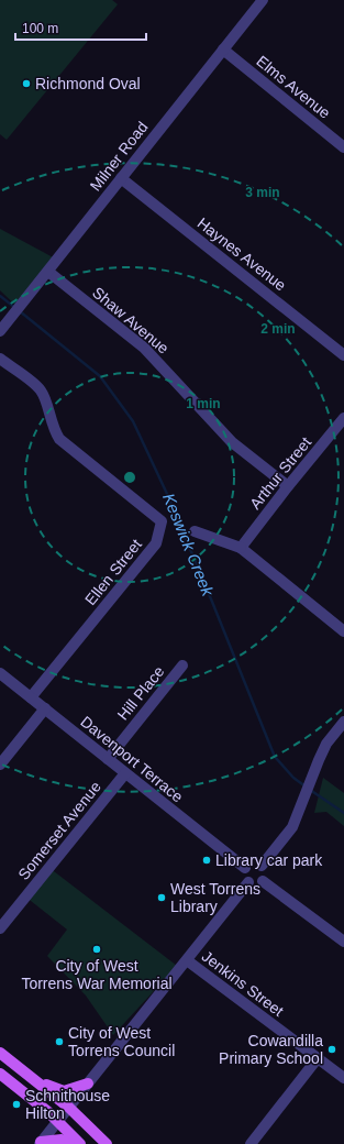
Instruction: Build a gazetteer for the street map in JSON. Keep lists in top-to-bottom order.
{
  "streets": {
    "street": [
      "Elms Avenue",
      "Milner Road",
      "Haynes Avenue",
      "Shaw Avenue",
      "Arthur Street",
      "Ellen Street",
      "Hill Place",
      "Davenport Terrace",
      "Somerset Avenue",
      "Jenkins Street"
    ]
  },
  "crossings": [
    ["Elms Avenue", "Milner Road"],
    ["Milner Road", "Haynes Avenue"],
    ["Milner Road", "Shaw Avenue"],
    ["Shaw Avenue", "Arthur Street"],
    ["Ellen Street", "Davenport Terrace"],
    ["Hill Place", "Davenport Terrace"],
    ["Davenport Terrace", "Somerset Avenue"]
  ],
  "water": ["Keswick Creek"],
  "places": [
    "Richmond Oval",
    "Library car park",
    "West Torrens Library",
    "City of West Torrens War Memorial",
    "City of West Torrens Council",
    "Cowandilla Primary School",
    "Schnithouse Hilton"
  ],
  "scale_bar": "100 m",
  "rings": ["3 min", "2 min", "1 min"]
}
